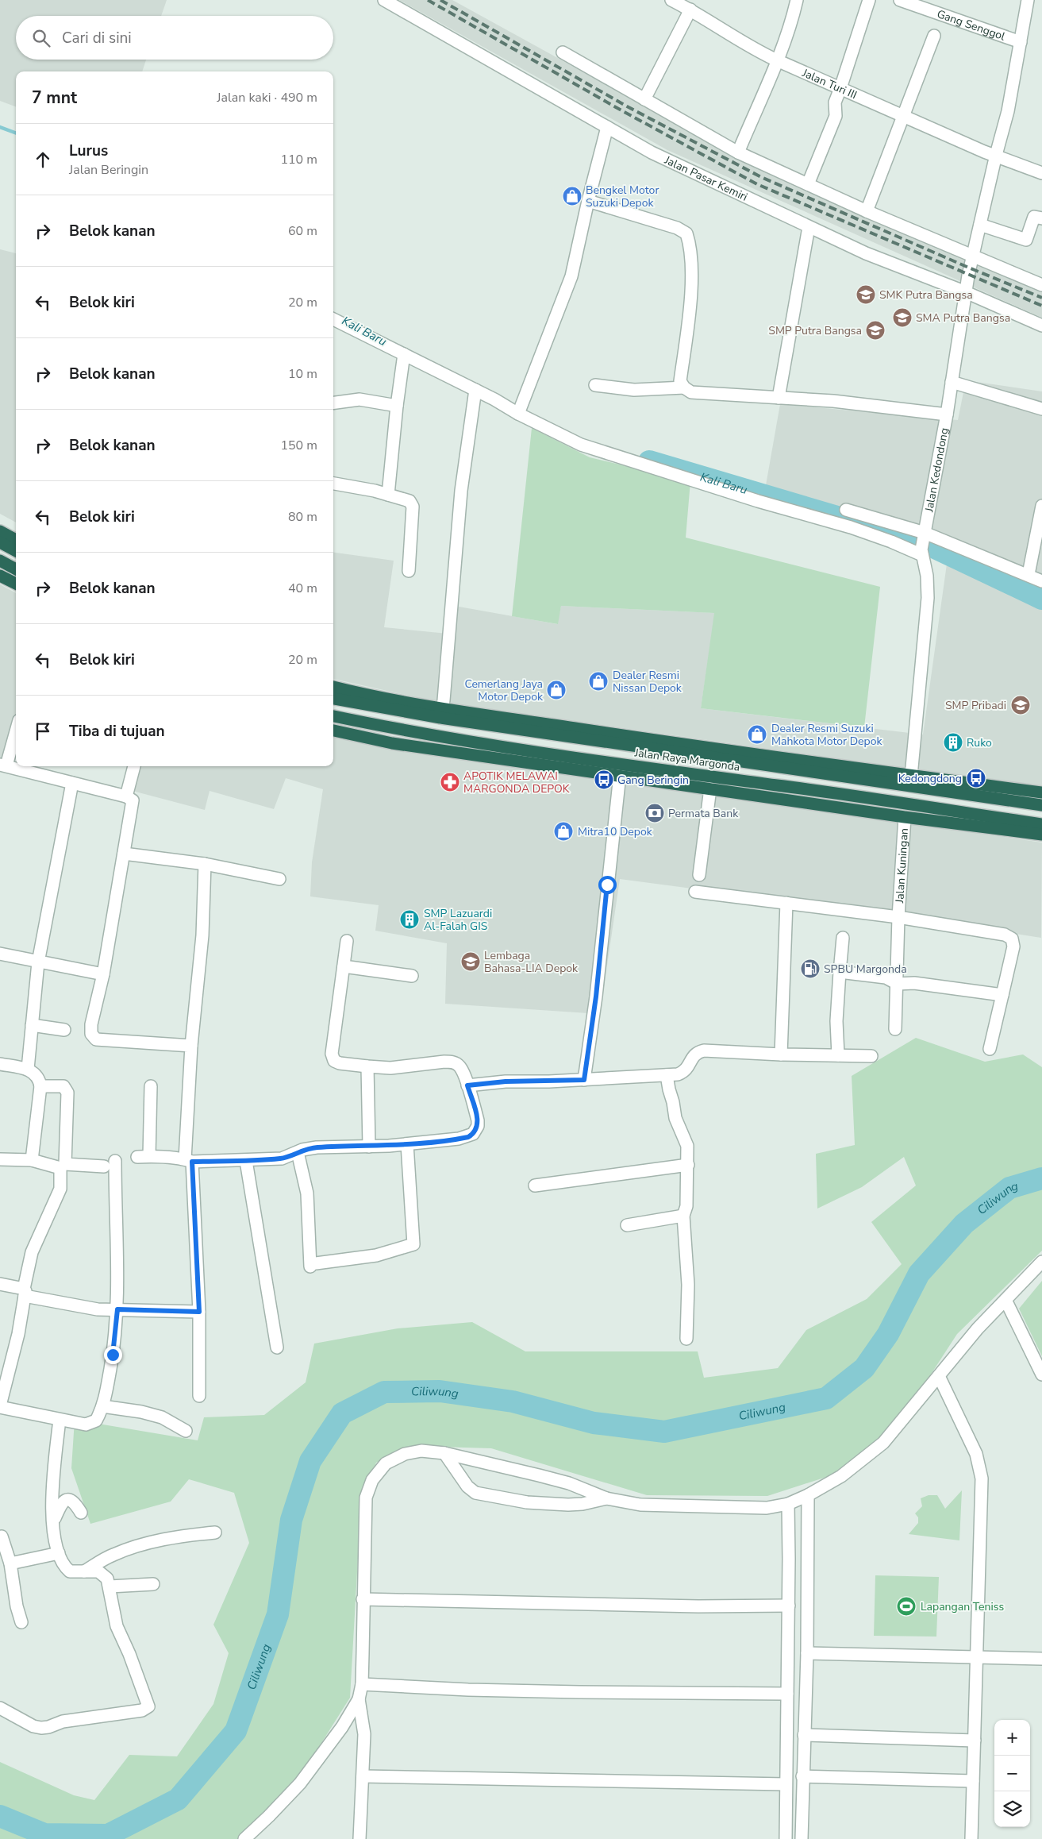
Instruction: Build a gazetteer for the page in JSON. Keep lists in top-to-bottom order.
{
  "streets": {
    "highway": ["Jalan Raya Margonda"],
    "street": [
      "Gang Senggol",
      "Jalan Turi III",
      "Jalan Pasar Kemiri",
      "Jalan Kedondong",
      "Jalan Kuningan"
    ]
  },
  "crossings": [
    ["Gang Senggol", "Jalan Kedondong"],
    ["Jalan Turi III", "Jalan Kedondong"],
    ["Jalan Pasar Kemiri", "Jalan Kedondong"],
    ["Jalan Kedondong", "Jalan Raya Margonda"]
  ],
  "water": ["Kali Baru", "Ciliwung"],
  "places": {
    "shop": [
      "Bengkel Motor Suzuki Depok",
      "Dealer Resmi Nissan Depok",
      "Cemerlang Jaya Motor Depok",
      "Dealer Resmi Suzuki Mahkota Motor Depok",
      "Mitra10 Depok"
    ],
    "school or university": [
      "SMK Putra Bangsa",
      "SMA Putra Bangsa",
      "SMP Putra Bangsa",
      "SMP Pribadi",
      "Lembaga Bahasa-LIA Depok"
    ],
    "building": ["Ruko", "SMP Lazuardi Al-Falah GIS"],
    "bus stop": ["Kedongdong", "Gang Beringin"],
    "pharmacy": ["APOTIK MELAWAI MARGONDA DEPOK"],
    "bank": ["Permata Bank"],
    "fuel station": ["SPBU Margonda"],
    "sports": ["Lapangan Teniss"]
  },
  "page": {
    "search": "Cari di sini",
    "heading": ["7 mnt", "Jalan kaki · 490 m"],
    "list": [
      ["Lurus", "Jalan Beringin", "110 m"],
      ["Belok kanan", "60 m"],
      ["Belok kiri", "20 m"],
      ["Belok kanan", "10 m"],
      ["Belok kanan", "150 m"],
      ["Belok kiri", "80 m"],
      ["Belok kanan", "40 m"],
      ["Belok kiri", "20 m"],
      "Tiba di tujuan"
    ],
    "map_buttons": ["+", "−"]
  }
}
